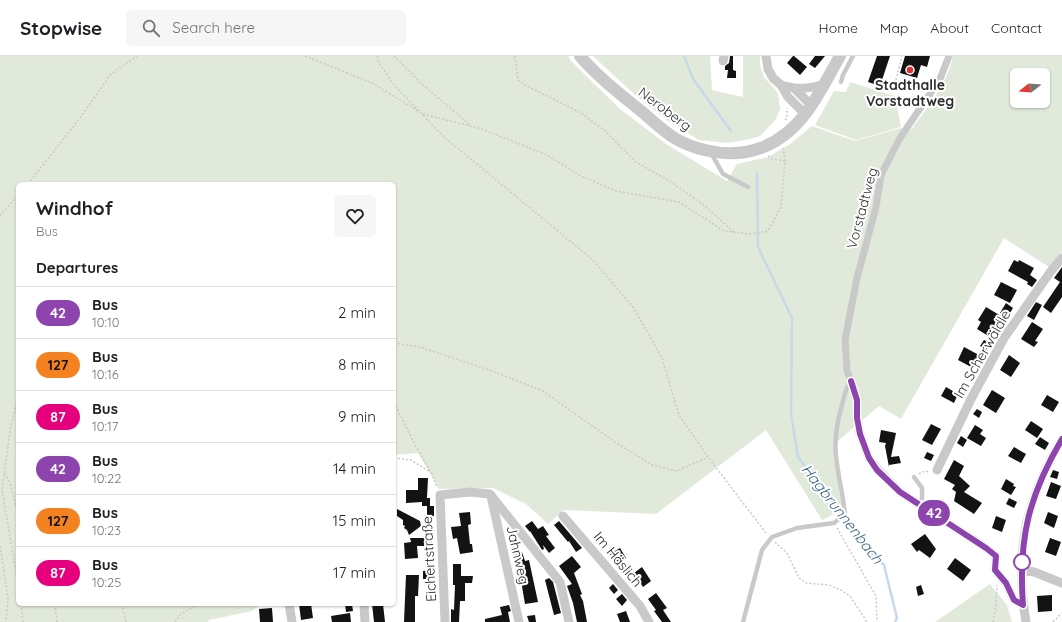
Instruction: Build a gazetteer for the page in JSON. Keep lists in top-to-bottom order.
{
  "streets": {
    "street": [
      "Neroberg",
      "Vorstadtweg",
      "Im Scherwäldle",
      "Jahnweg",
      "Eichertstraße",
      "Im Häslich"
    ]
  },
  "water": ["Hagbrunnenbach"],
  "places": ["Stadthalle Vorstadtweg"],
  "lines": ["bus line 42"],
  "north": "left",
  "page": {
    "header": "Stopwise",
    "search": "Search here",
    "nav": [
      "Home",
      "Map",
      "About",
      "Contact"
    ],
    "on_map": "42",
    "heading": [
      ["Windhof", "Bus"],
      "Departures"
    ],
    "list": [
      {
        "mark": "42",
        "name": "Bus",
        "note": "10:10",
        "value": "2 min"
      },
      {
        "mark": "127",
        "name": "Bus",
        "note": "10:16",
        "value": "8 min"
      },
      {
        "mark": "87",
        "name": "Bus",
        "note": "10:17",
        "value": "9 min"
      },
      {
        "mark": "42",
        "name": "Bus",
        "note": "10:22",
        "value": "14 min"
      },
      {
        "mark": "127",
        "name": "Bus",
        "note": "10:23",
        "value": "15 min"
      },
      {
        "mark": "87",
        "name": "Bus",
        "note": "10:25",
        "value": "17 min"
      }
    ]
  }
}
